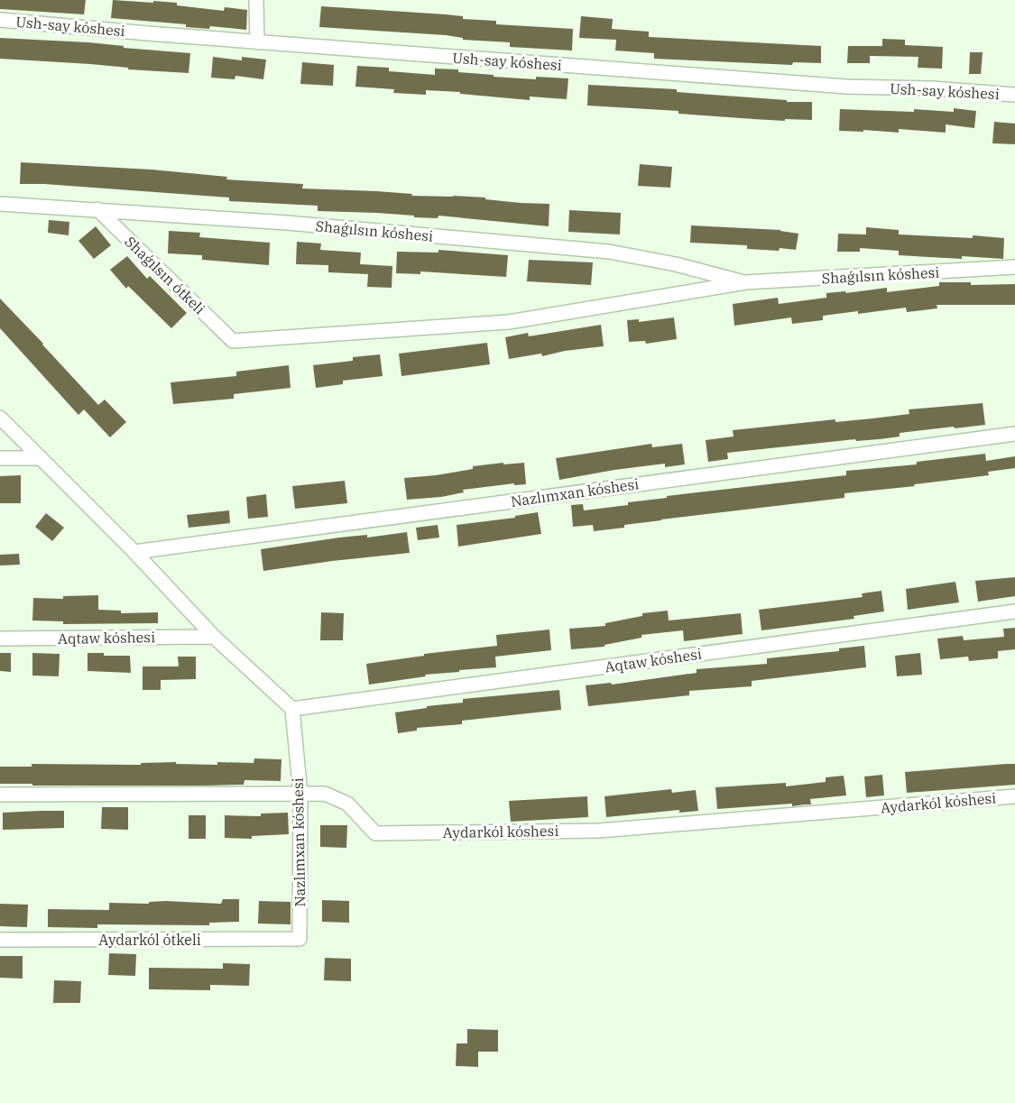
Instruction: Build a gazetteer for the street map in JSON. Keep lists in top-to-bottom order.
{
  "streets": {
    "street": [
      "Ush-say kóshesi",
      "Shaǵılsın kóshesi",
      "Shaǵılsın ótkeli",
      "Nazlımxan kóshesi",
      "Aqtaw kóshesi",
      "Aydarkól kóshesi",
      "Aydarkól ótkeli"
    ]
  },
  "crossings": [
    ["Shaǵılsın kóshesi", "Shaǵılsın ótkeli"],
    ["Nazlımxan kóshesi", "Aqtaw kóshesi"],
    ["Nazlımxan kóshesi", "Aydarkól kóshesi"],
    ["Nazlımxan kóshesi", "Aydarkól ótkeli"]
  ]
}
